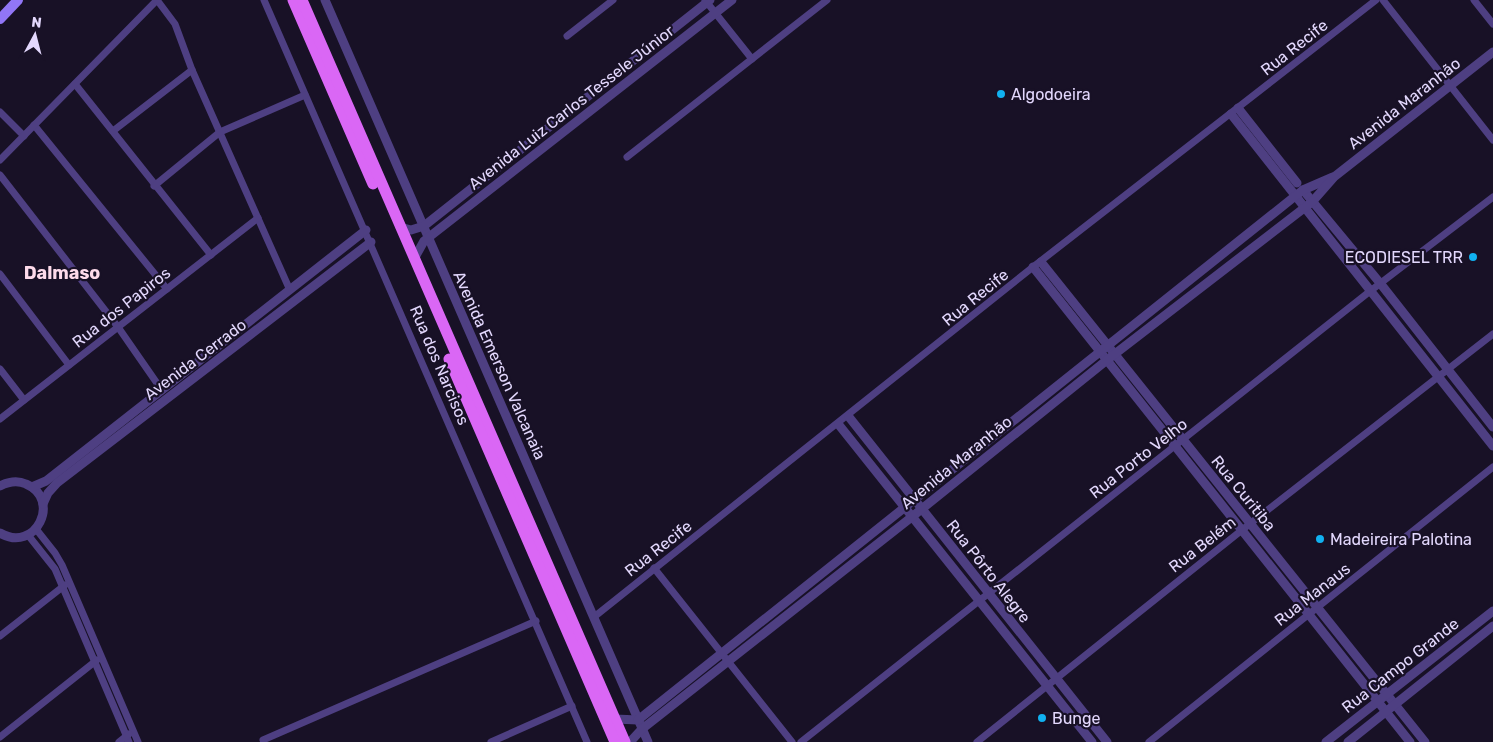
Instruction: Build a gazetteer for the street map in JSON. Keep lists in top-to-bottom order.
{
  "streets": {
    "street": [
      "Rua Recife",
      "Avenida Maranhão",
      "Avenida Luiz Carlos Tessele Júnior",
      "Rua dos Papiros",
      "Avenida Cerrado",
      "Rua dos Narcisos",
      "Avenida Emerson Valcanaia",
      "Rua Porto Velho",
      "Rua Curitiba",
      "Rua Belém",
      "Rua Pôrto Alegre",
      "Rua Manaus",
      "Rua Campo Grande"
    ]
  },
  "crossings": [
    ["Rua Recife", "Avenida Emerson Valcanaia"],
    ["Rua Recife", "Rua Curitiba"],
    ["Rua Recife", "Rua Pôrto Alegre"],
    ["Avenida Maranhão", "Avenida Emerson Valcanaia"],
    ["Avenida Maranhão", "Rua Curitiba"],
    ["Avenida Maranhão", "Rua Pôrto Alegre"],
    ["Avenida Luiz Carlos Tessele Júnior", "Avenida Emerson Valcanaia"],
    ["Avenida Cerrado", "Rua dos Narcisos"],
    ["Rua Porto Velho", "Rua Curitiba"],
    ["Rua Porto Velho", "Rua Pôrto Alegre"],
    ["Rua Curitiba", "Rua Belém"],
    ["Rua Curitiba", "Rua Manaus"],
    ["Rua Curitiba", "Rua Campo Grande"],
    ["Rua Belém", "Rua Pôrto Alegre"]
  ],
  "districts": ["Dalmaso"],
  "places": [
    "Algodoeira",
    "ECODIESEL TRR",
    "Madeireira Palotina",
    "Bunge"
  ],
  "north": "top"
}
